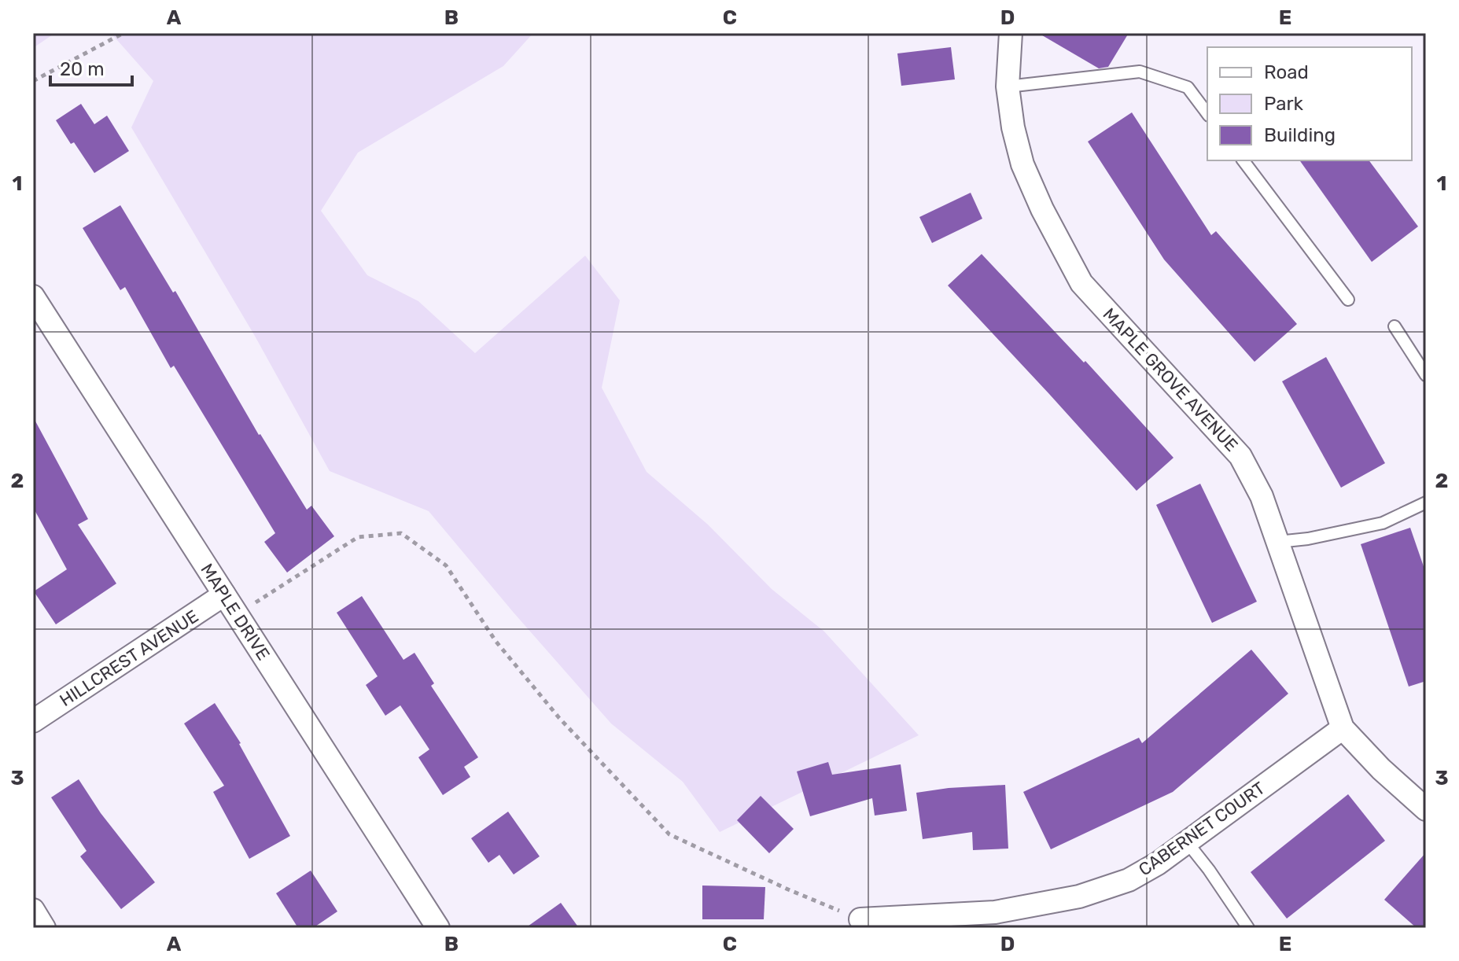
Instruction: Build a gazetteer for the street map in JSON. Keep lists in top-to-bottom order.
{
  "streets": {
    "street": [
      "MAPLE GROVE AVENUE",
      "MAPLE DRIVE",
      "HILLCREST AVENUE",
      "CABERNET COURT"
    ]
  },
  "crossings": [
    ["MAPLE GROVE AVENUE", "CABERNET COURT"],
    ["MAPLE DRIVE", "HILLCREST AVENUE"]
  ],
  "legend": ["Road", "Park", "Building"],
  "scale_bar": "20 m",
  "grid": {
    "columns": [
      "A",
      "B",
      "C",
      "D",
      "E"
    ],
    "rows": ["1", "2", "3"]
  }
}
